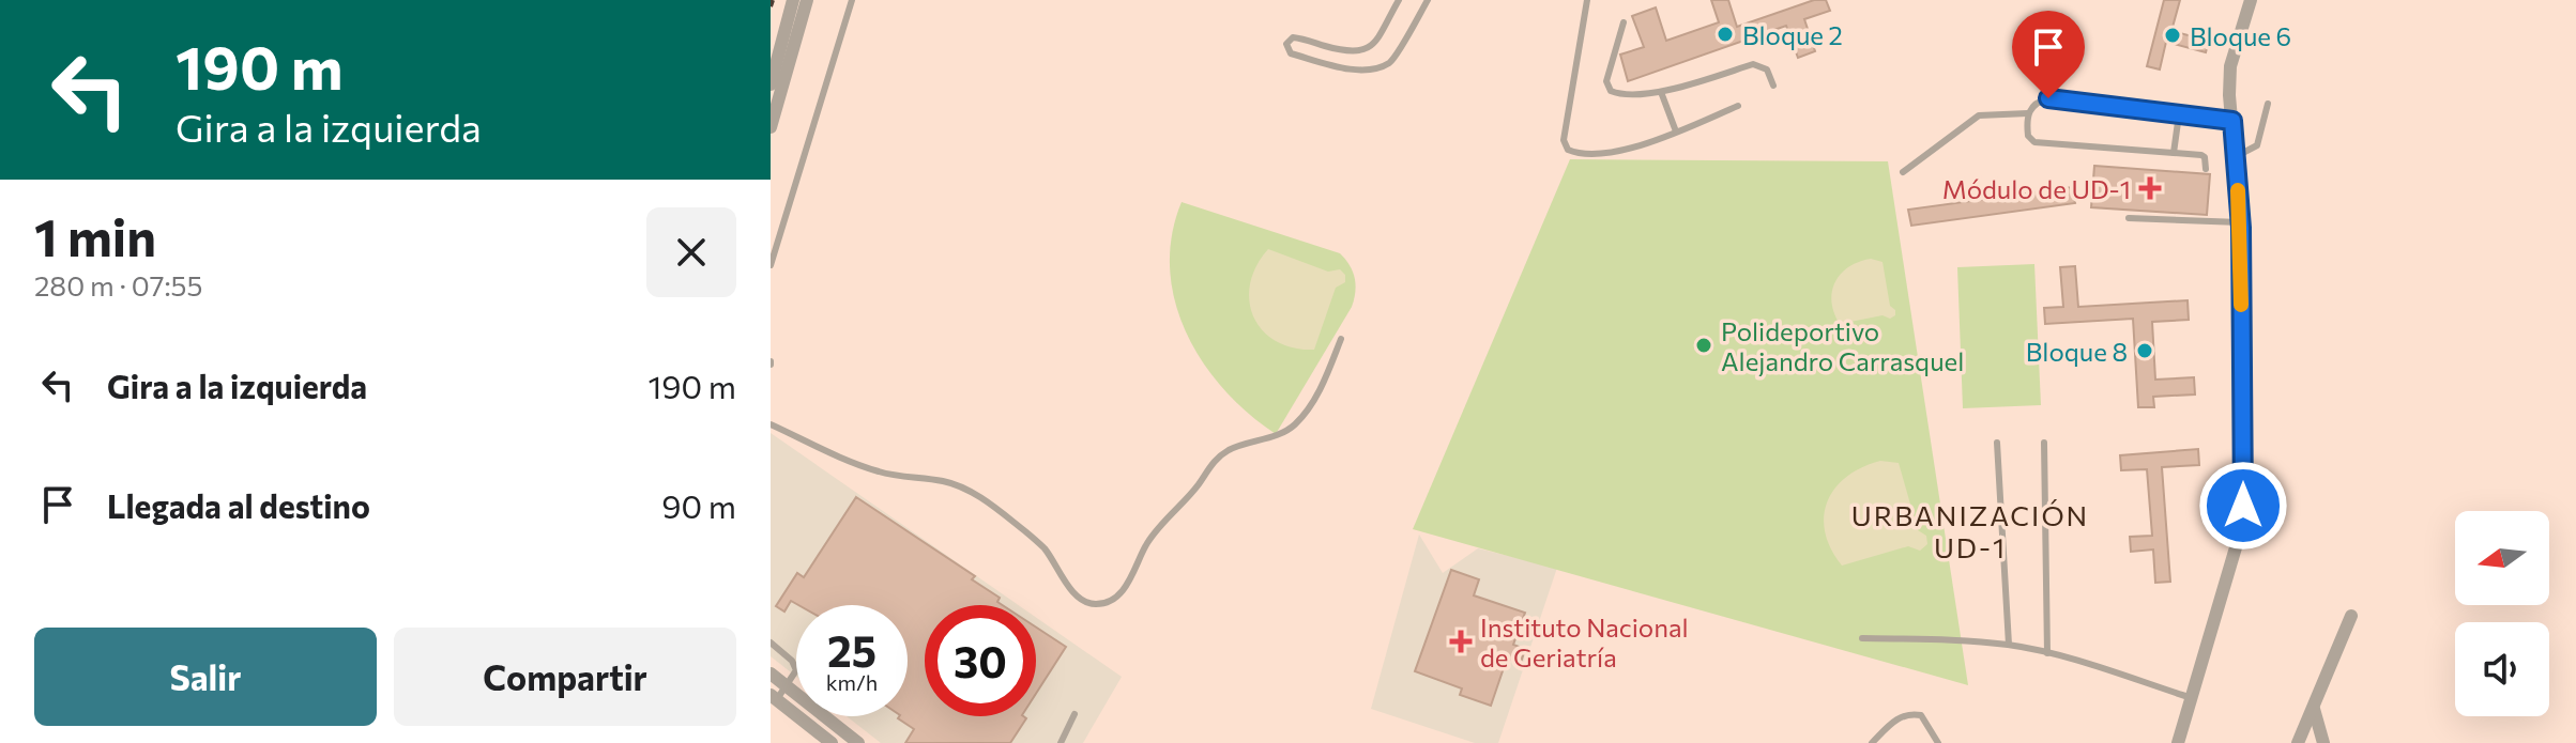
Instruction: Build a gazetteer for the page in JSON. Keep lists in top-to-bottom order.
{
  "districts": ["URBANIZACIÓN UD-1"],
  "places": {
    "other": [
      "Bloque 2",
      "Bloque 6",
      "Polideportivo Alejandro Carrasquel",
      "Bloque 8"
    ],
    "health": ["Módulo de UD-1", "Instituto Nacional de Geriatría"]
  },
  "north": "left",
  "page": {
    "turn": ["190 m", "Gira a la izquierda"],
    "heading": ["1 min", "280 m · 07:55"],
    "list": [
      {
        "name": "Gira a la izquierda",
        "value": "190 m"
      },
      {
        "name": "Llegada al destino",
        "value": "90 m"
      }
    ],
    "speed": "25 km/h",
    "limit": "30",
    "buttons": ["Salir", "Compartir"]
  }
}
